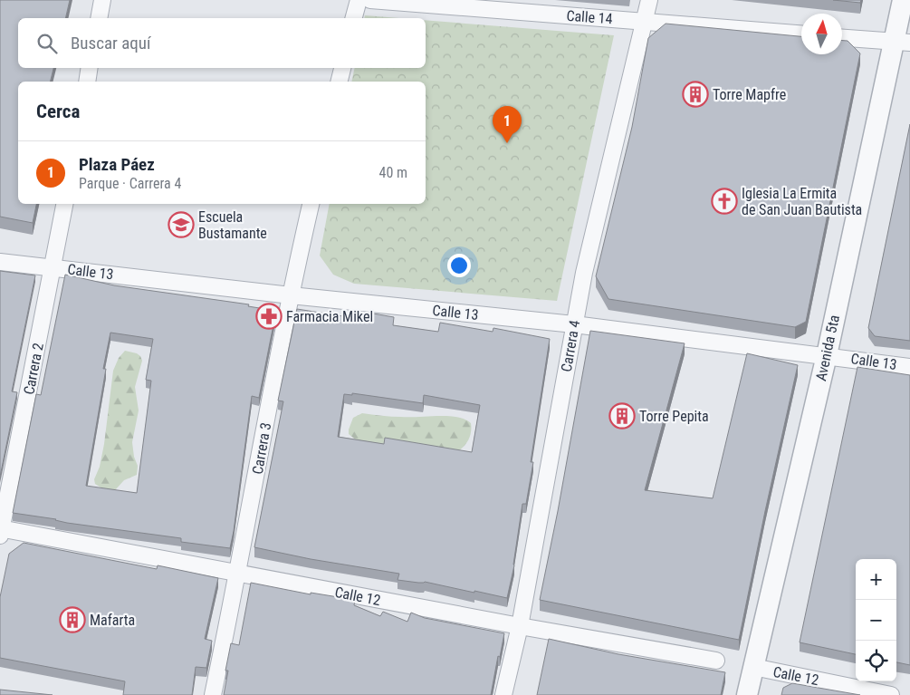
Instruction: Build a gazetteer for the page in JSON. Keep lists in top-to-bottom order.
{
  "streets": {
    "street": [
      "Calle 14",
      "Calle 13",
      "Carrera 4",
      "Avenida 5ta",
      "Carrera 2",
      "Carrera 3",
      "Calle 12"
    ]
  },
  "crossings": [
    ["Calle 14", "Carrera 4"],
    ["Calle 13", "Carrera 4"],
    ["Calle 13", "Avenida 5ta"],
    ["Calle 13", "Carrera 2"],
    ["Calle 13", "Carrera 3"],
    ["Carrera 4", "Calle 12"],
    ["Avenida 5ta", "Calle 12"],
    ["Carrera 2", "Calle 12"],
    ["Carrera 3", "Calle 12"]
  ],
  "places": {
    "building": ["Torre Mapfre", "Torre Pepita", "Mafarta"],
    "church": ["Iglesia La Ermita de San Juan Bautista"],
    "school or university": ["Escuela Bustamante"],
    "pharmacy": ["Farmacia Mikel"]
  },
  "north": "top",
  "page": {
    "search": "Buscar aquí",
    "heading": "Cerca",
    "pins": "1",
    "list": [
      {
        "mark": "1",
        "name": "Plaza Páez",
        "note": "Parque · Carrera 4",
        "value": "40 m"
      }
    ],
    "map_buttons": ["+", "−"]
  }
}
